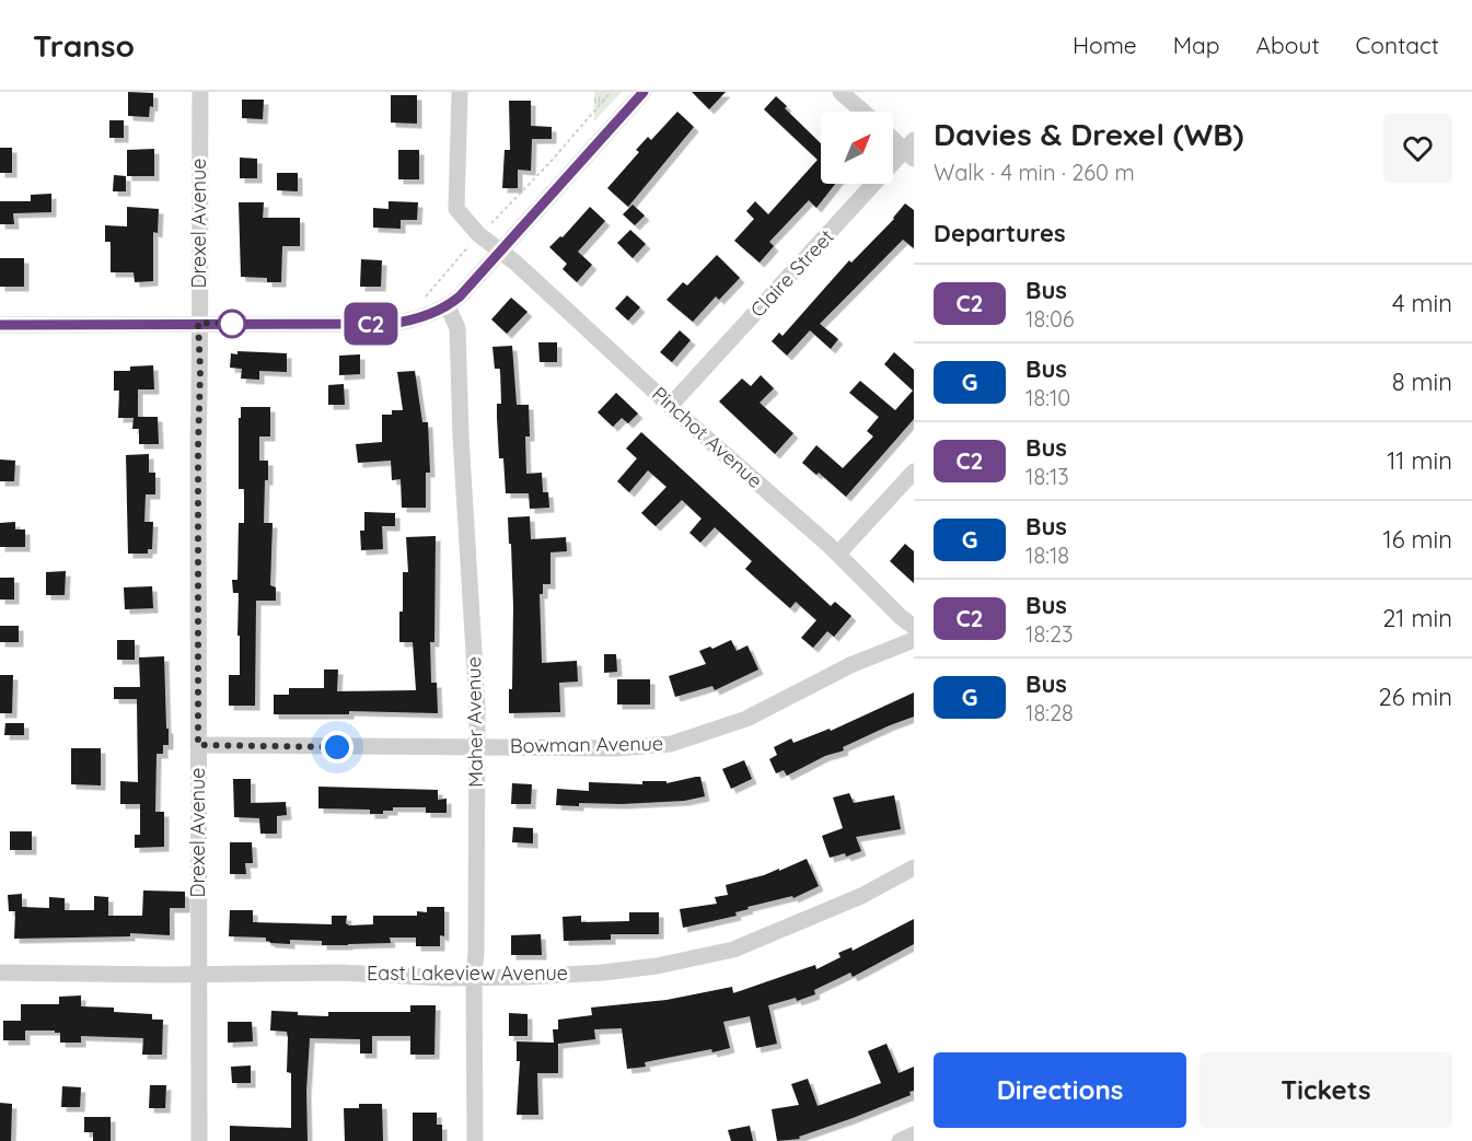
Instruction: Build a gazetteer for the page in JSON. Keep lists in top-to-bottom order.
{
  "streets": {
    "street": [
      "Drexel Avenue",
      "Claire Street",
      "Pinchot Avenue",
      "Maher Avenue",
      "Bowman Avenue",
      "East Lakeview Avenue"
    ]
  },
  "crossings": [
    ["Drexel Avenue", "Bowman Avenue"],
    ["Drexel Avenue", "East Lakeview Avenue"],
    ["Claire Street", "Pinchot Avenue"],
    ["Maher Avenue", "Bowman Avenue"],
    ["Maher Avenue", "East Lakeview Avenue"]
  ],
  "lines": ["bus line C2"],
  "north": "top right",
  "page": {
    "header": "Transo",
    "nav": [
      "Home",
      "Map",
      "About",
      "Contact"
    ],
    "on_map": "C2",
    "heading": [
      ["Davies & Drexel (WB)", "Walk · 4 min · 260 m"],
      "Departures"
    ],
    "list": [
      {
        "mark": "C2",
        "name": "Bus",
        "note": "18:06",
        "value": "4 min"
      },
      {
        "mark": "G",
        "name": "Bus",
        "note": "18:10",
        "value": "8 min"
      },
      {
        "mark": "C2",
        "name": "Bus",
        "note": "18:13",
        "value": "11 min"
      },
      {
        "mark": "G",
        "name": "Bus",
        "note": "18:18",
        "value": "16 min"
      },
      {
        "mark": "C2",
        "name": "Bus",
        "note": "18:23",
        "value": "21 min"
      },
      {
        "mark": "G",
        "name": "Bus",
        "note": "18:28",
        "value": "26 min"
      }
    ],
    "buttons": ["Directions", "Tickets"]
  }
}
